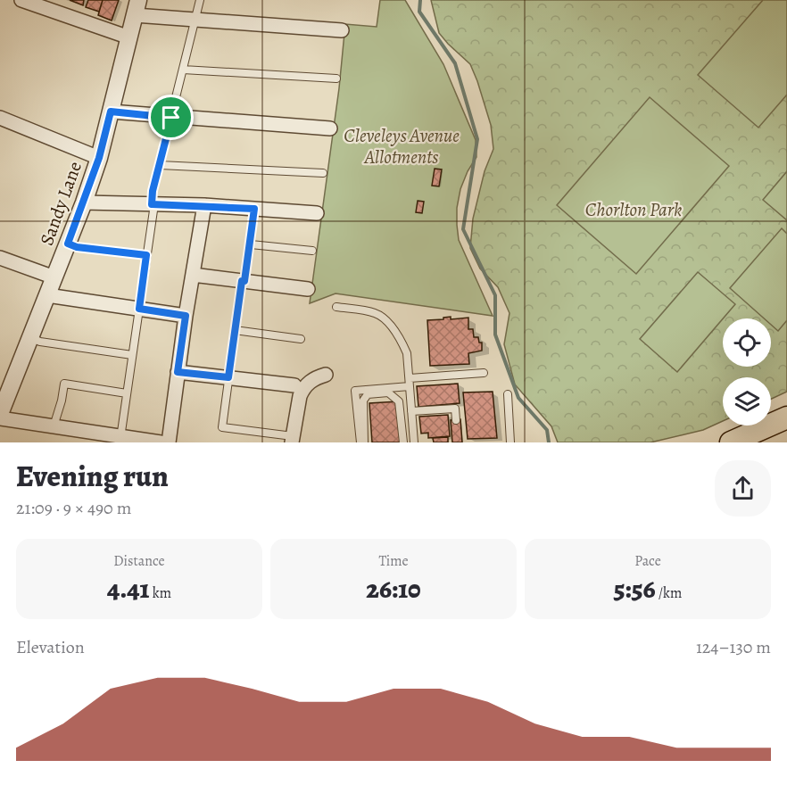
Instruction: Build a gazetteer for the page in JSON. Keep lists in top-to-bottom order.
{
  "streets": {
    "street": ["Sandy Lane"]
  },
  "parks": ["Cleveleys Avenue Allotments", "Chorlton Park"],
  "page": {
    "heading": ["Evening run", "21:09 · 9 × 490 m"],
    "stats": [
      ["Distance", "4.41 km"],
      ["Time", "26:10"],
      ["Pace", "5:56 /km"]
    ],
    "chart": ["Elevation", "124–130 m"]
  }
}
